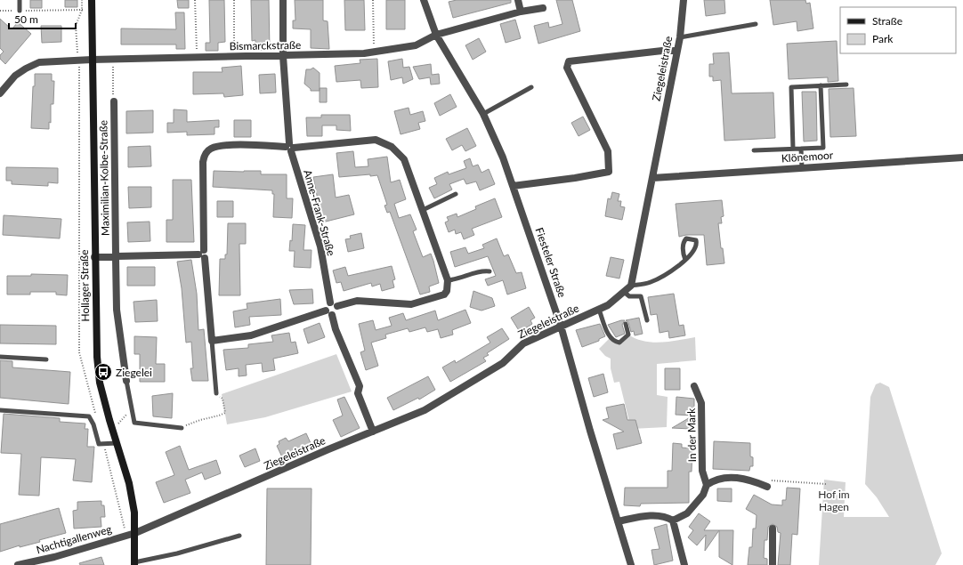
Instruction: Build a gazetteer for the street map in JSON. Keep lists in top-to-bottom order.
{
  "streets": {
    "main road": ["Hollager Straße"],
    "street": [
      "Bismarckstraße",
      "Ziegeleistraße",
      "Klönemoor",
      "Maximilian-Kolbe-Straße",
      "Anne-Frank-Straße",
      "Fiesteler Straße",
      "In der Mark",
      "Nachtigallenweg"
    ]
  },
  "crossings": [
    ["Bismarckstraße", "Anne-Frank-Straße"],
    ["Bismarckstraße", "Fiesteler Straße"],
    ["Bismarckstraße", "Hollager Straße"],
    ["Ziegeleistraße", "Klönemoor"],
    ["Ziegeleistraße", "Fiesteler Straße"],
    ["Ziegeleistraße", "Hollager Straße"],
    ["Ziegeleistraße", "Nachtigallenweg"],
    ["Hollager Straße", "Nachtigallenweg"]
  ],
  "parks": ["Hof im Hagen"],
  "places": {
    "bus stop": ["Ziegelei"]
  },
  "legend": ["Straße", "Park"],
  "scale_bar": "50 m"
}
